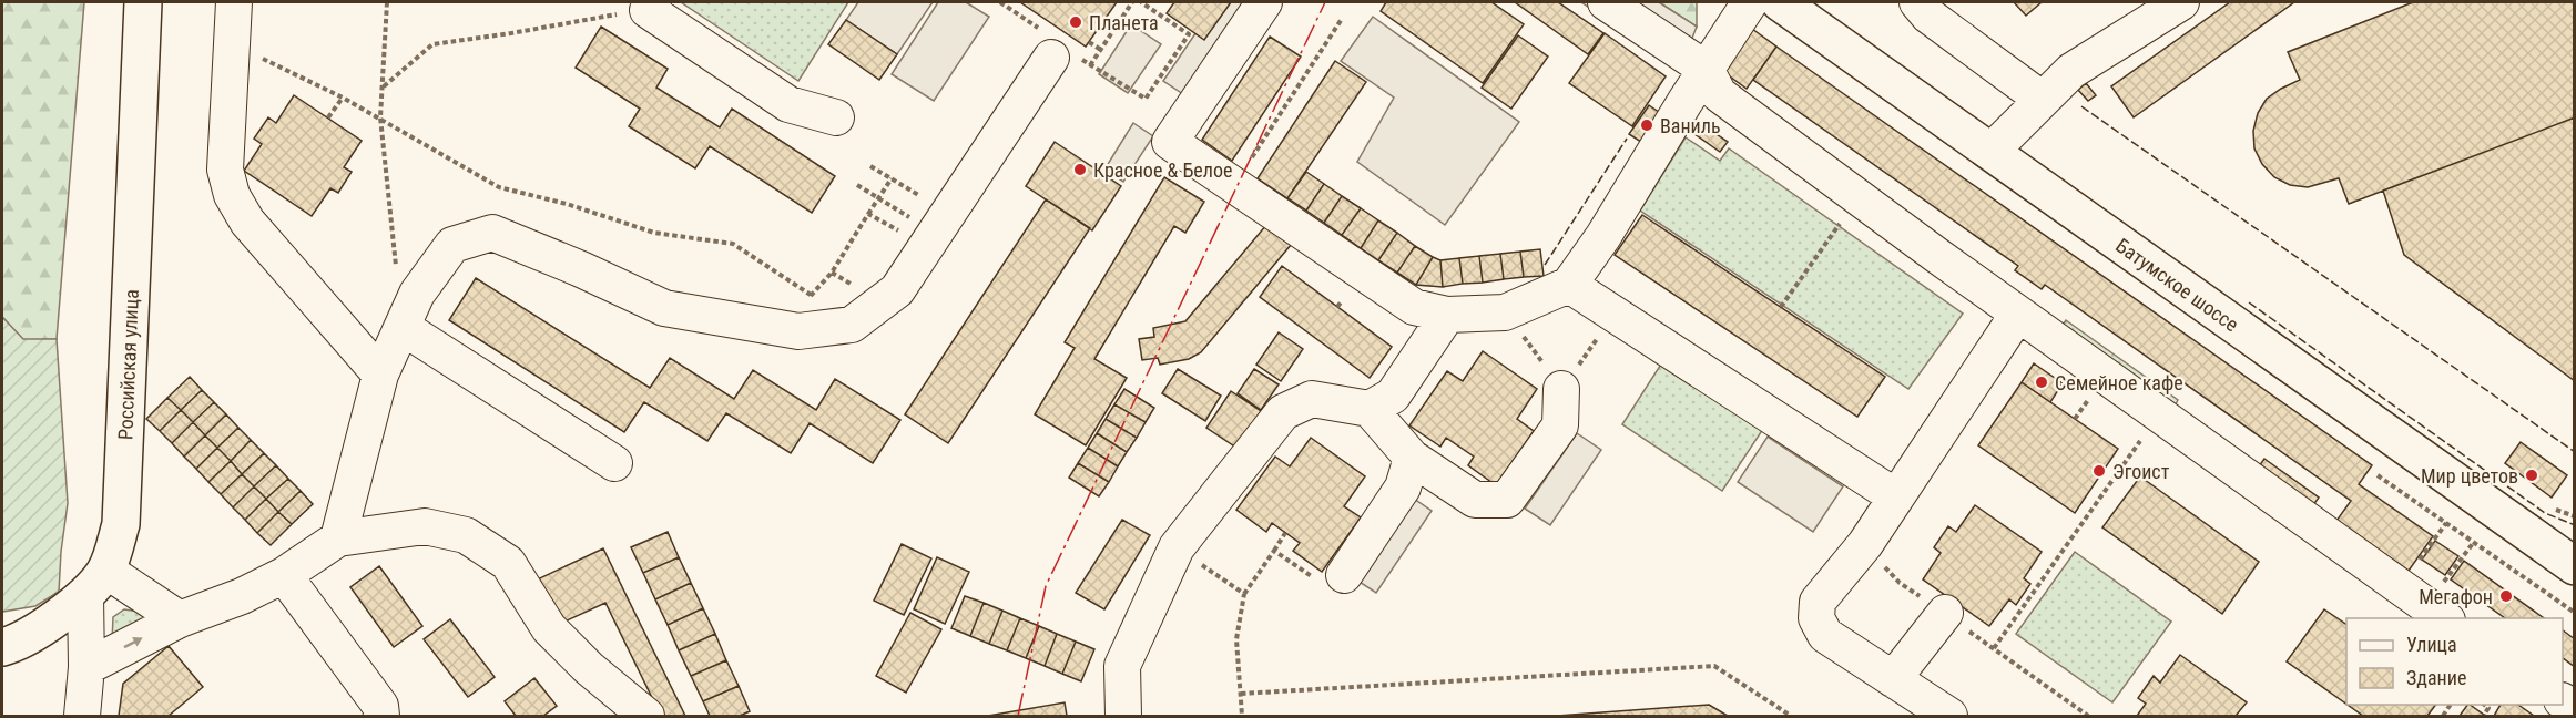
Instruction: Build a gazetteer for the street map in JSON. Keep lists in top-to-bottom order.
{
  "streets": {
    "main road": ["Батумское шоссе", "Российская улица"]
  },
  "places": [
    "Планета",
    "Ваниль",
    "Красное & Белое",
    "Семейное кафе",
    "Эгоист",
    "Мир цветов",
    "Мегафон"
  ],
  "legend": ["Улица", "Здание"]
}
